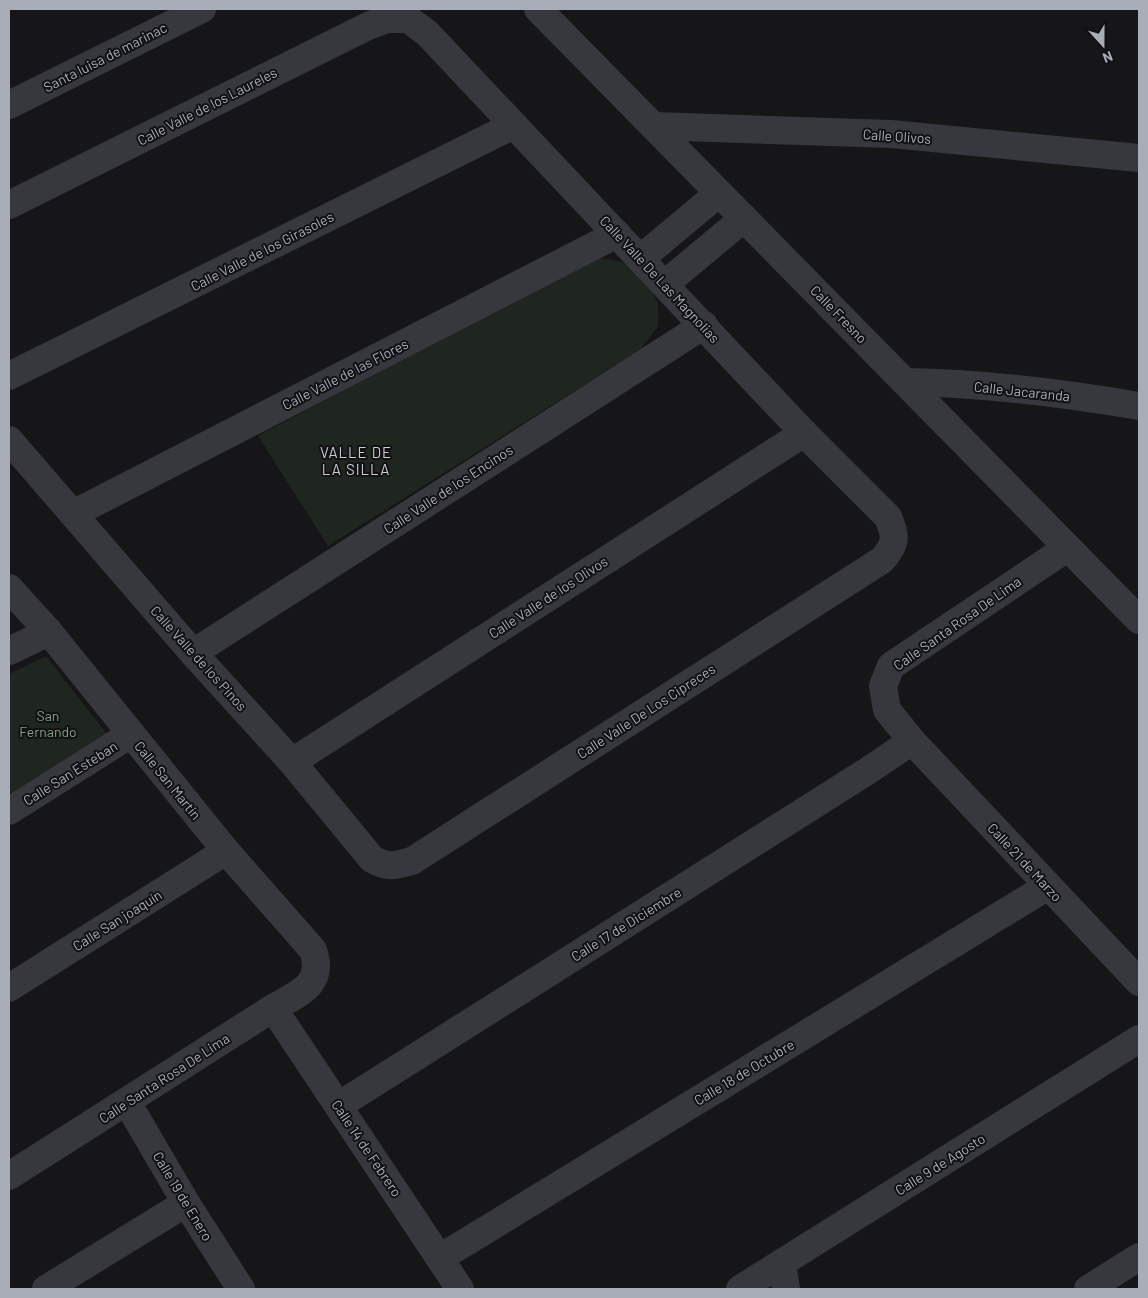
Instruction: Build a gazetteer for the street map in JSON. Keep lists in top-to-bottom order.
{
  "streets": {
    "street": [
      "Santa luisa de marinac",
      "Calle Valle de los Laureles",
      "Calle Olivos",
      "Calle Valle de los Girasoles",
      "Calle Valle De Las Magnolias",
      "Calle Fresno",
      "Calle Valle de las Flores",
      "Calle Jacaranda",
      "Calle Valle de los Encinos",
      "Calle Valle de los Olivos",
      "Calle Santa Rosa De Lima",
      "Calle Valle de los Pinos",
      "Calle Valle De Los Cipreces",
      "Calle San Esteban",
      "Calle San Martín",
      "Calle 21 de Marzo",
      "Calle San joaquín",
      "Calle 17 de Diciembre",
      "Calle 18 de Octubre",
      "Calle 14 de Febrero",
      "Calle 9 de Agosto",
      "Calle 19 de Enero"
    ]
  },
  "crossings": [
    ["Calle Valle de los Laureles", "Calle Valle De Las Magnolias"],
    ["Calle Olivos", "Calle Fresno"],
    ["Calle Valle de los Girasoles", "Calle Valle De Las Magnolias"],
    ["Calle Valle De Las Magnolias", "Calle Valle de las Flores"],
    ["Calle Valle De Las Magnolias", "Calle Valle de los Encinos"],
    ["Calle Valle De Las Magnolias", "Calle Valle de los Olivos"],
    ["Calle Valle De Las Magnolias", "Calle Valle De Los Cipreces"],
    ["Calle Fresno", "Calle Jacaranda"],
    ["Calle Fresno", "Calle Santa Rosa De Lima"],
    ["Calle Valle de las Flores", "Calle Valle de los Pinos"],
    ["Calle Valle de los Encinos", "Calle Valle de los Pinos"],
    ["Calle Valle de los Olivos", "Calle Valle de los Pinos"],
    ["Calle Santa Rosa De Lima", "Calle San Martín"],
    ["Calle Santa Rosa De Lima", "Calle 21 de Marzo"],
    ["Calle Santa Rosa De Lima", "Calle 17 de Diciembre"],
    ["Calle Santa Rosa De Lima", "Calle 14 de Febrero"],
    ["Calle Santa Rosa De Lima", "Calle 19 de Enero"],
    ["Calle Valle de los Pinos", "Calle Valle De Los Cipreces"],
    ["Calle San Esteban", "Calle San Martín"],
    ["Calle San Martín", "Calle San joaquín"],
    ["Calle 21 de Marzo", "Calle 17 de Diciembre"],
    ["Calle 21 de Marzo", "Calle 18 de Octubre"],
    ["Calle 17 de Diciembre", "Calle 14 de Febrero"],
    ["Calle 18 de Octubre", "Calle 14 de Febrero"]
  ],
  "districts": ["VALLE DE LA SILLA"],
  "parks": ["San Fernando"],
  "north": "bottom"
}
